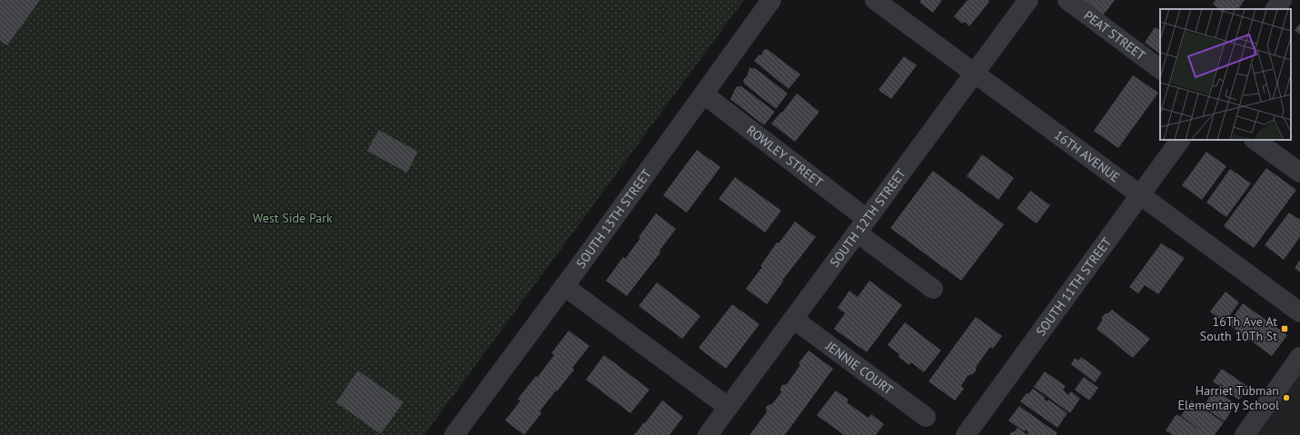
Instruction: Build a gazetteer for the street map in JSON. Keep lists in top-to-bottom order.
{
  "streets": {
    "street": [
      "PEAT STREET",
      "ROWLEY STREET",
      "16TH AVENUE",
      "SOUTH 13TH STREET",
      "SOUTH 12TH STREET",
      "SOUTH 11TH STREET",
      "JENNIE COURT"
    ]
  },
  "crossings": [
    ["ROWLEY STREET", "SOUTH 13TH STREET"],
    ["ROWLEY STREET", "SOUTH 12TH STREET"],
    ["16TH AVENUE", "SOUTH 12TH STREET"],
    ["16TH AVENUE", "SOUTH 11TH STREET"],
    ["SOUTH 12TH STREET", "JENNIE COURT"]
  ],
  "parks": ["West Side Park"],
  "places": {
    "transit": ["16Th Ave At South 10Th St"],
    "other": ["Harriet Tubman Elementary School"]
  }
}
